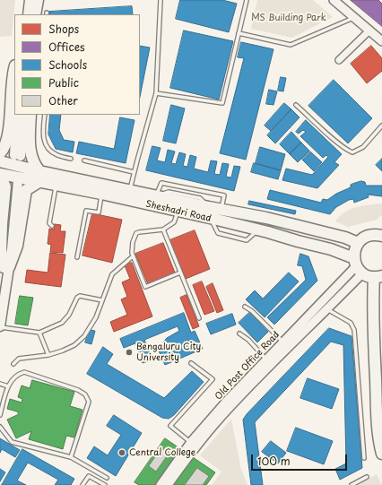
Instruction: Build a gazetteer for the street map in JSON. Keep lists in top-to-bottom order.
{
  "streets": {
    "main road": ["Sheshadri Road"],
    "street": ["Old Post Office Road"]
  },
  "crossings": [
    ["Sheshadri Road", "Old Post Office Road"]
  ],
  "parks": ["MS Building Park"],
  "places": ["Bengaluru City University", "Central College"],
  "legend": [
    "Shops",
    "Offices",
    "Schools",
    "Public",
    "Other"
  ],
  "scale_bar": "100 m"
}
